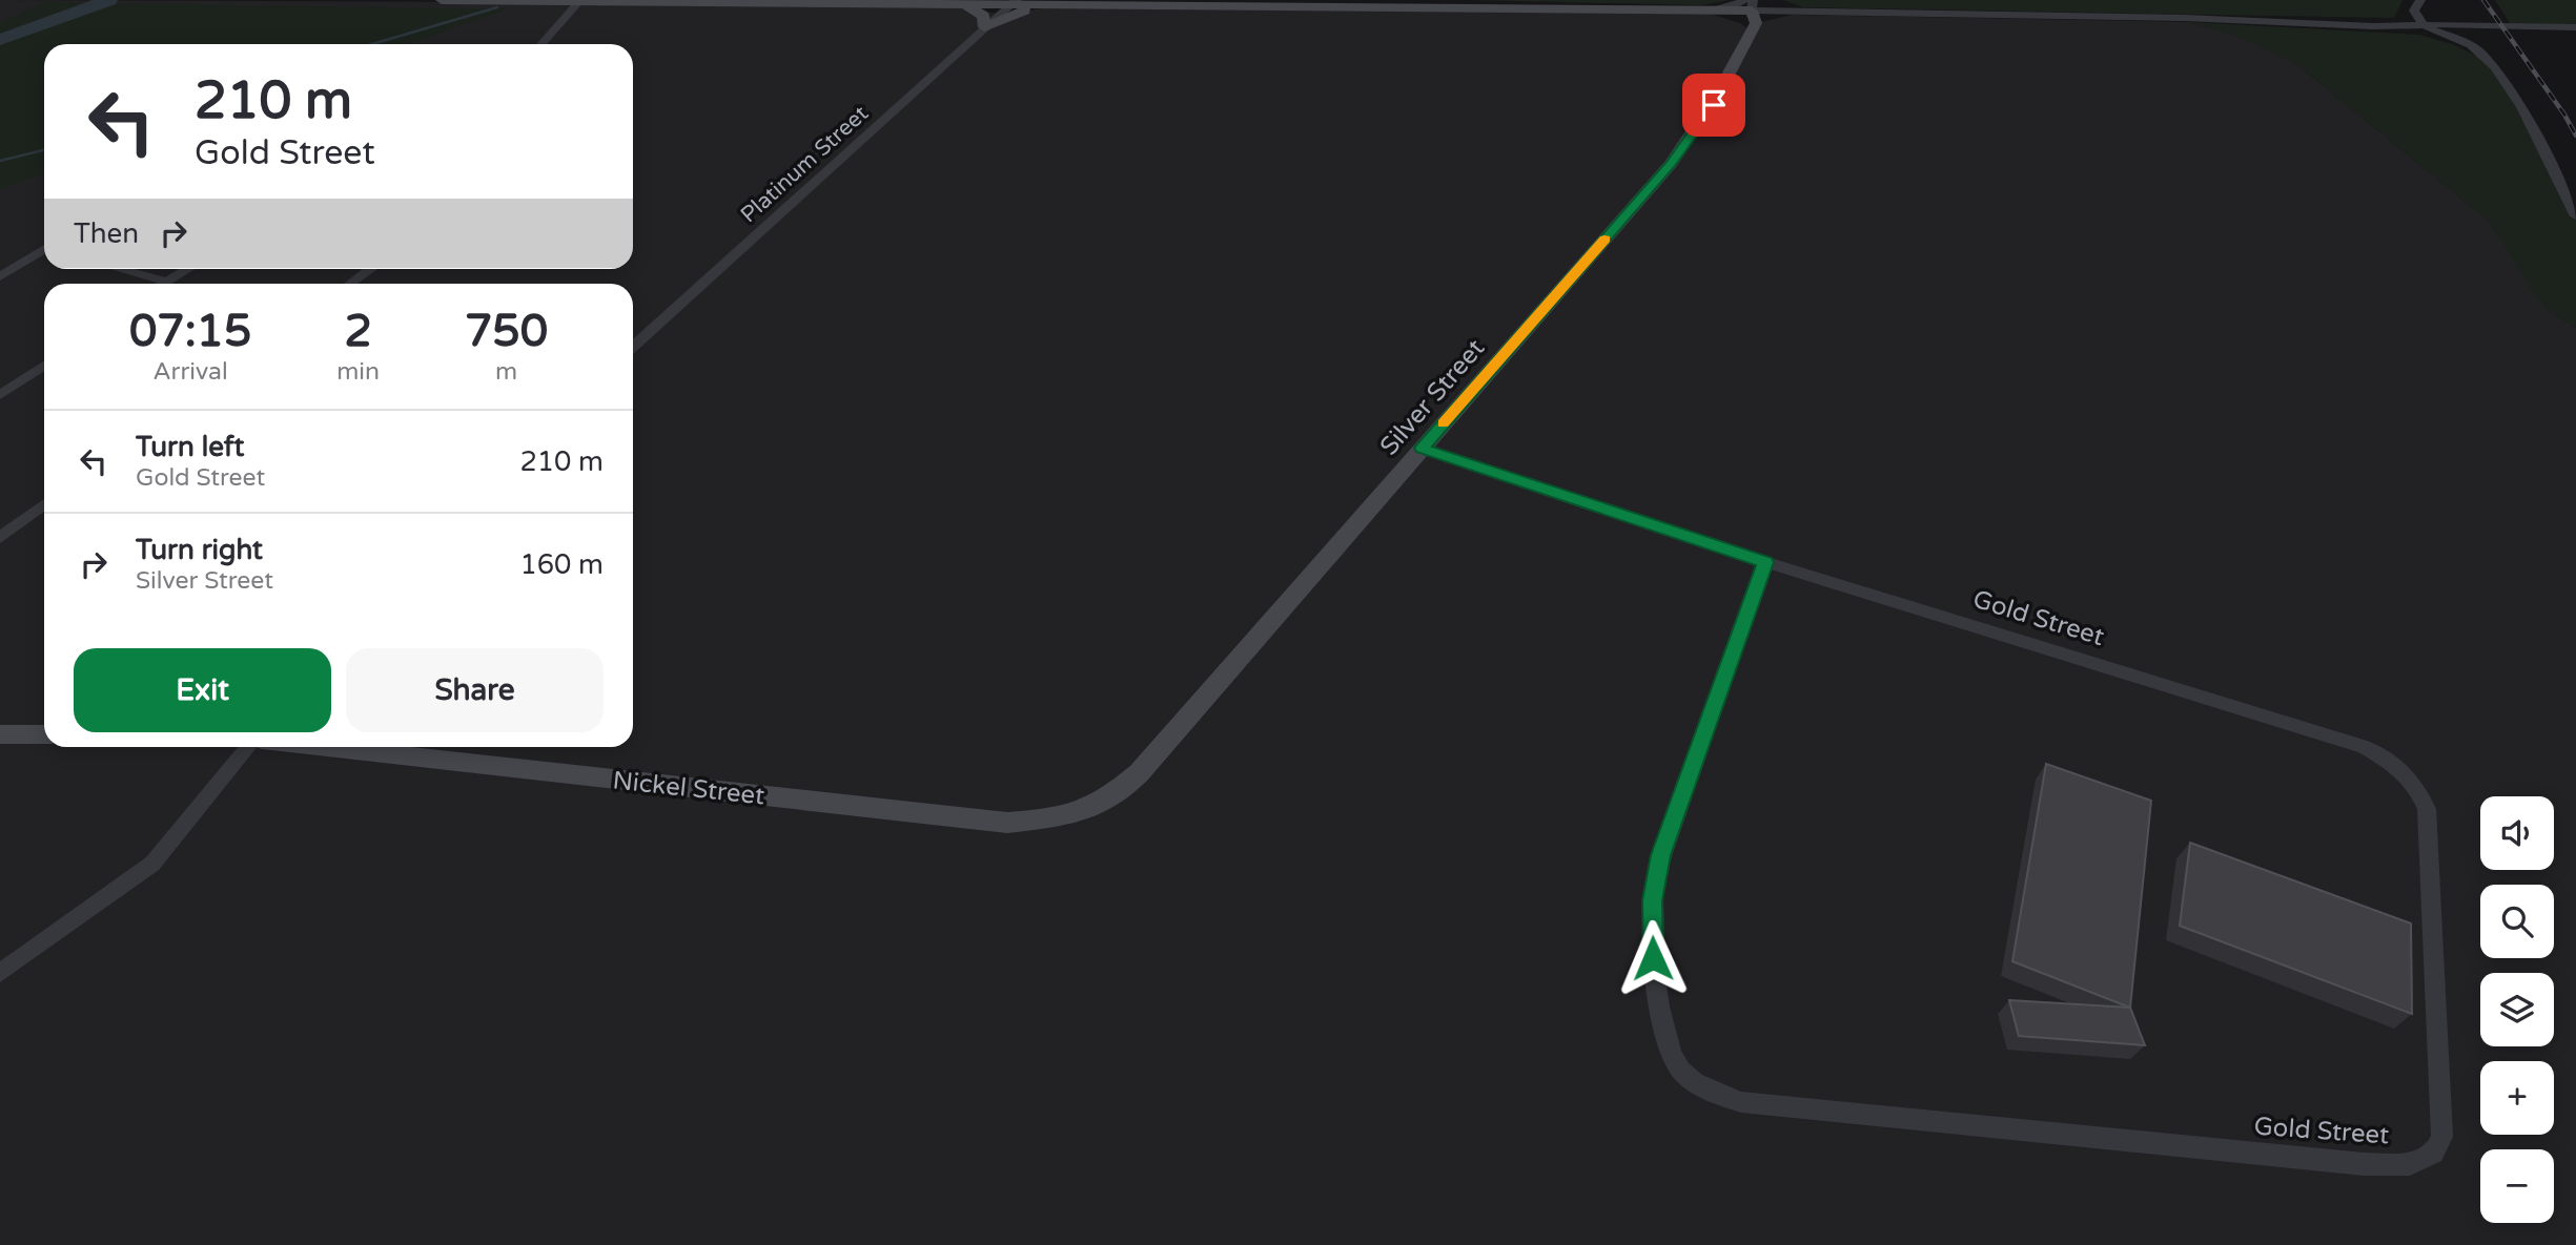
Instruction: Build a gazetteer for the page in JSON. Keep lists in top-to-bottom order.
{
  "streets": {
    "street": [
      "Platinum Street",
      "Silver Street",
      "Gold Street",
      "Nickel Street"
    ]
  },
  "crossings": [
    ["Silver Street", "Gold Street"],
    ["Silver Street", "Nickel Street"]
  ],
  "page": {
    "turn": ["210 m", "Gold Street"],
    "then": "Then",
    "eta": [
      "07:15",
      "Arrival",
      "2",
      "min",
      "750",
      "m"
    ],
    "list": [
      {
        "name": "Turn left",
        "note": "Gold Street",
        "value": "210 m"
      },
      {
        "name": "Turn right",
        "note": "Silver Street",
        "value": "160 m"
      }
    ],
    "buttons": ["Exit", "Share"],
    "map_buttons": ["+", "−"]
  }
}
